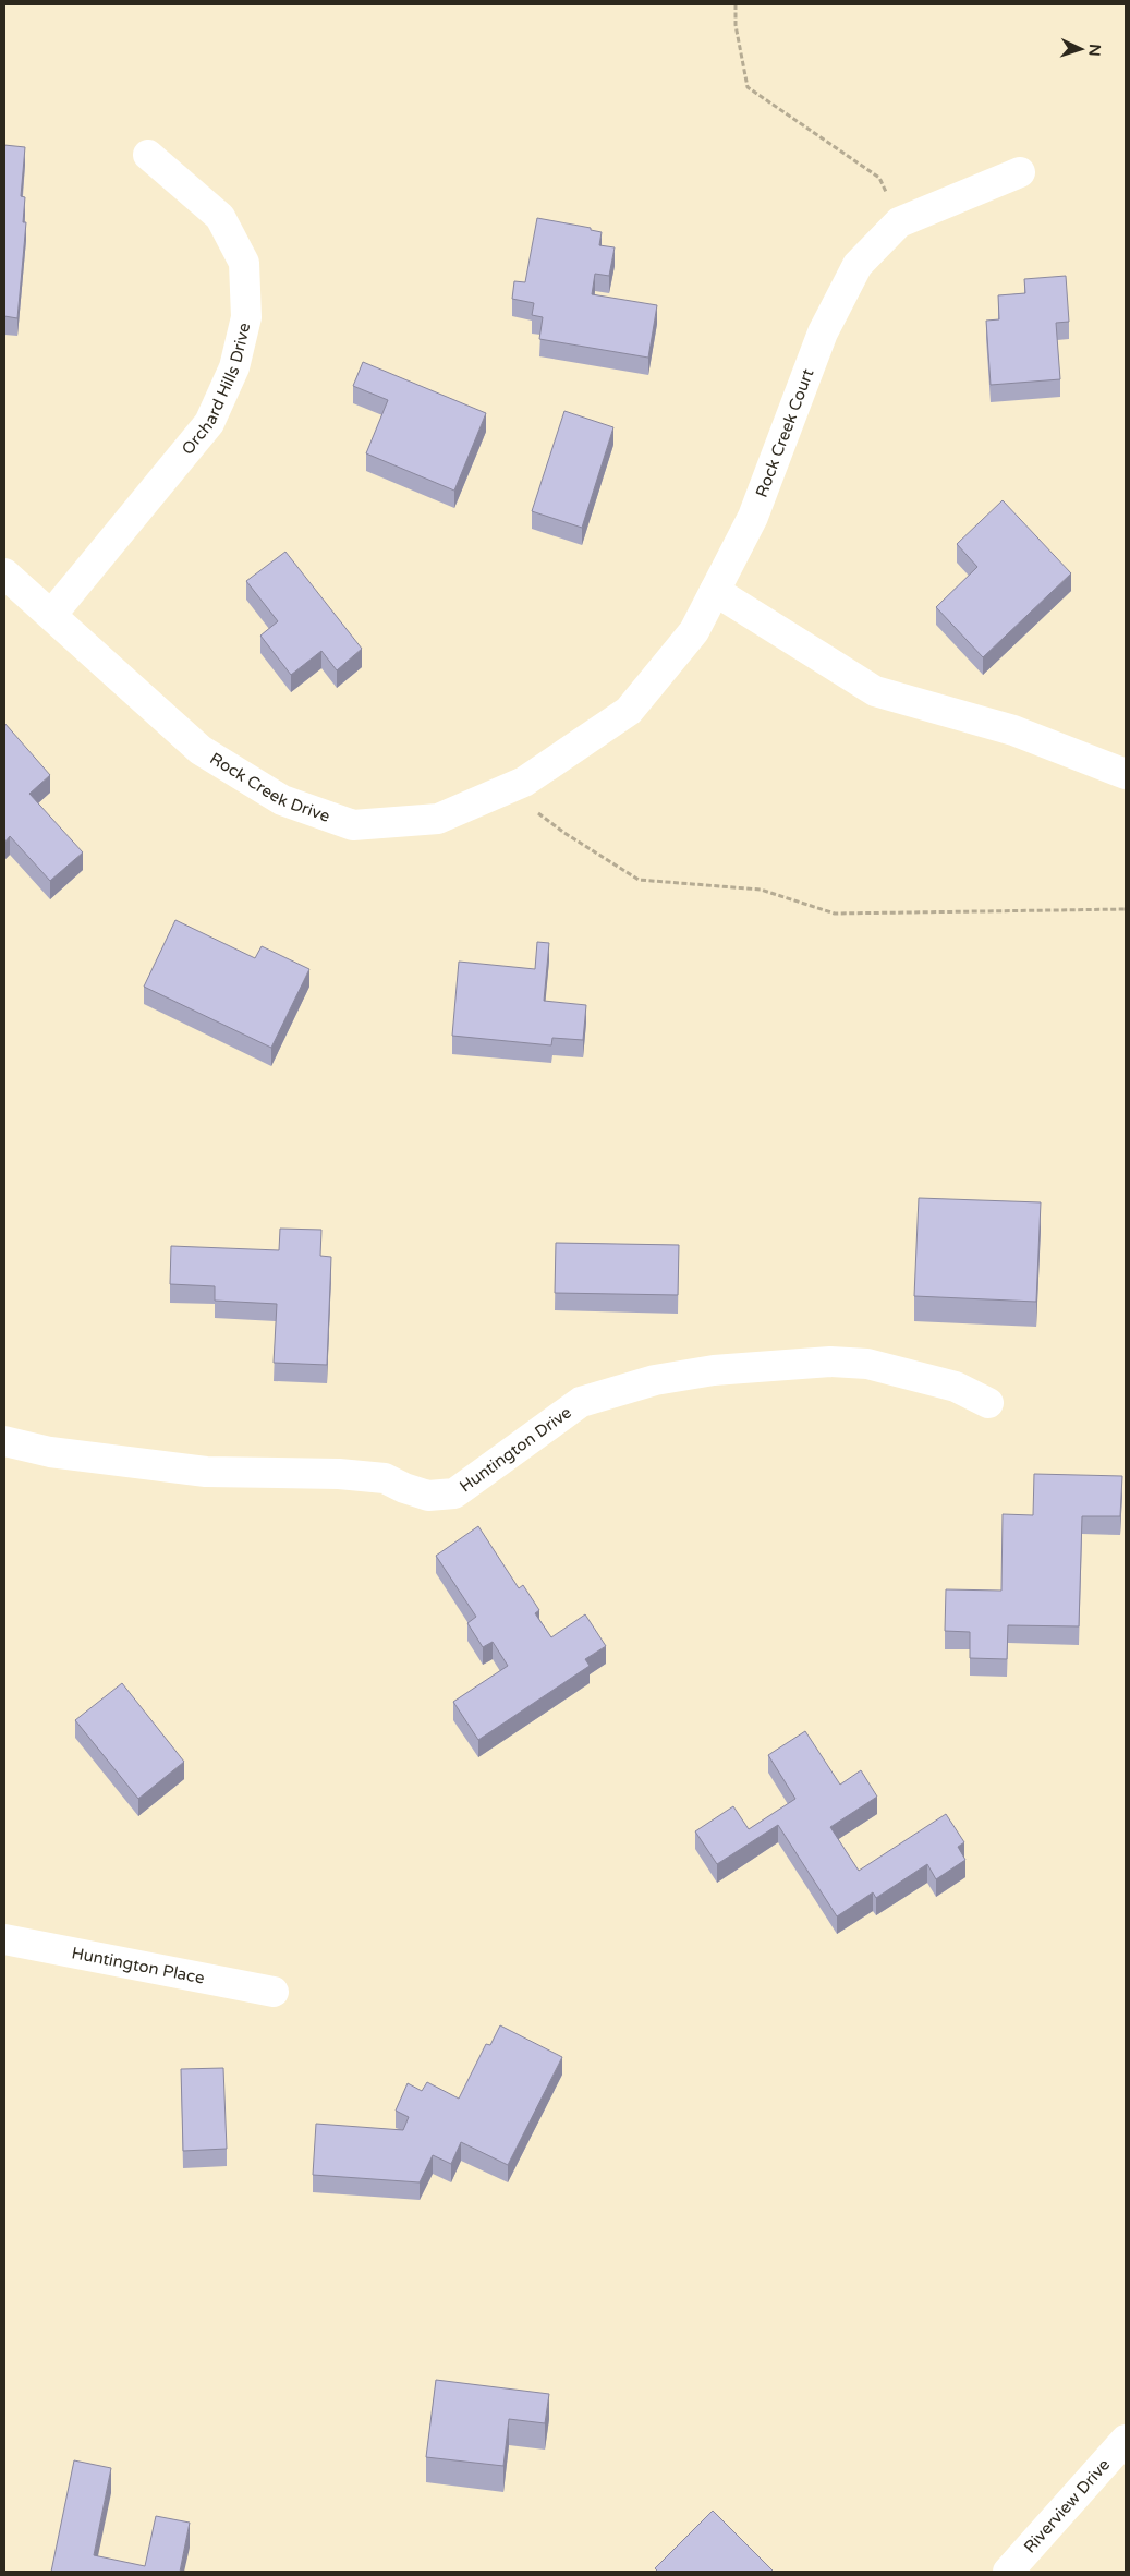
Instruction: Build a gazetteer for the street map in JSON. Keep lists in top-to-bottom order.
{
  "streets": {
    "street": [
      "Orchard Hills Drive",
      "Rock Creek Court",
      "Rock Creek Drive",
      "Huntington Drive",
      "Huntington Place",
      "Riverview Drive"
    ]
  },
  "crossings": [
    ["Orchard Hills Drive", "Rock Creek Drive"],
    ["Rock Creek Court", "Rock Creek Drive"]
  ],
  "north": "right"
}
